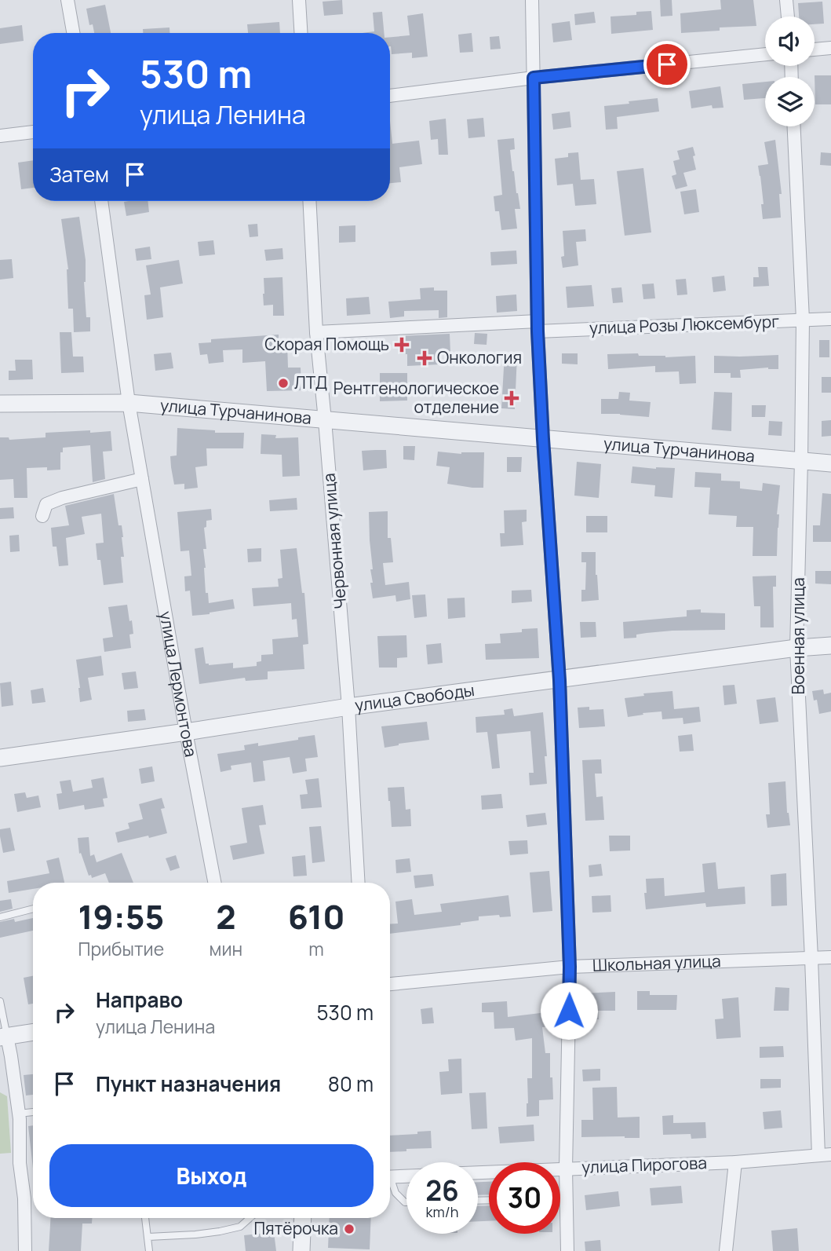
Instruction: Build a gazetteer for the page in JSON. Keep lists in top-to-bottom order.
{
  "streets": {
    "street": [
      "улица Розы Люксембург",
      "улица Турчанинова",
      "Червонная улица",
      "Военная улица",
      "улица Лермонтова",
      "улица Свободы",
      "Школьная улица",
      "улица Пирогова"
    ]
  },
  "crossings": [
    ["улица Розы Люксембург", "Червонная улица"],
    ["улица Розы Люксембург", "Военная улица"],
    ["улица Турчанинова", "Червонная улица"],
    ["улица Турчанинова", "Военная улица"],
    ["улица Турчанинова", "улица Лермонтова"],
    ["Червонная улица", "улица Свободы"],
    ["Военная улица", "улица Свободы"],
    ["Военная улица", "Школьная улица"],
    ["Военная улица", "улица Пирогова"],
    ["улица Лермонтова", "улица Свободы"]
  ],
  "places": {
    "health": ["Скорая Помощь", "Онкология", "Рентгенологическое отделение"],
    "other": ["ЛТД", "Пятёрочка"]
  },
  "page": {
    "turn": ["530 m", "улица Ленина"],
    "then": "Затем",
    "eta": [
      "19:55",
      "Прибытие",
      "2",
      "мин",
      "610",
      "m"
    ],
    "list": [
      {
        "name": "Направо",
        "note": "улица Ленина",
        "value": "530 m"
      },
      {
        "name": "Пункт назначения",
        "value": "80 m"
      }
    ],
    "buttons": "Выход",
    "speed": "26 km/h",
    "limit": "30"
  }
}
